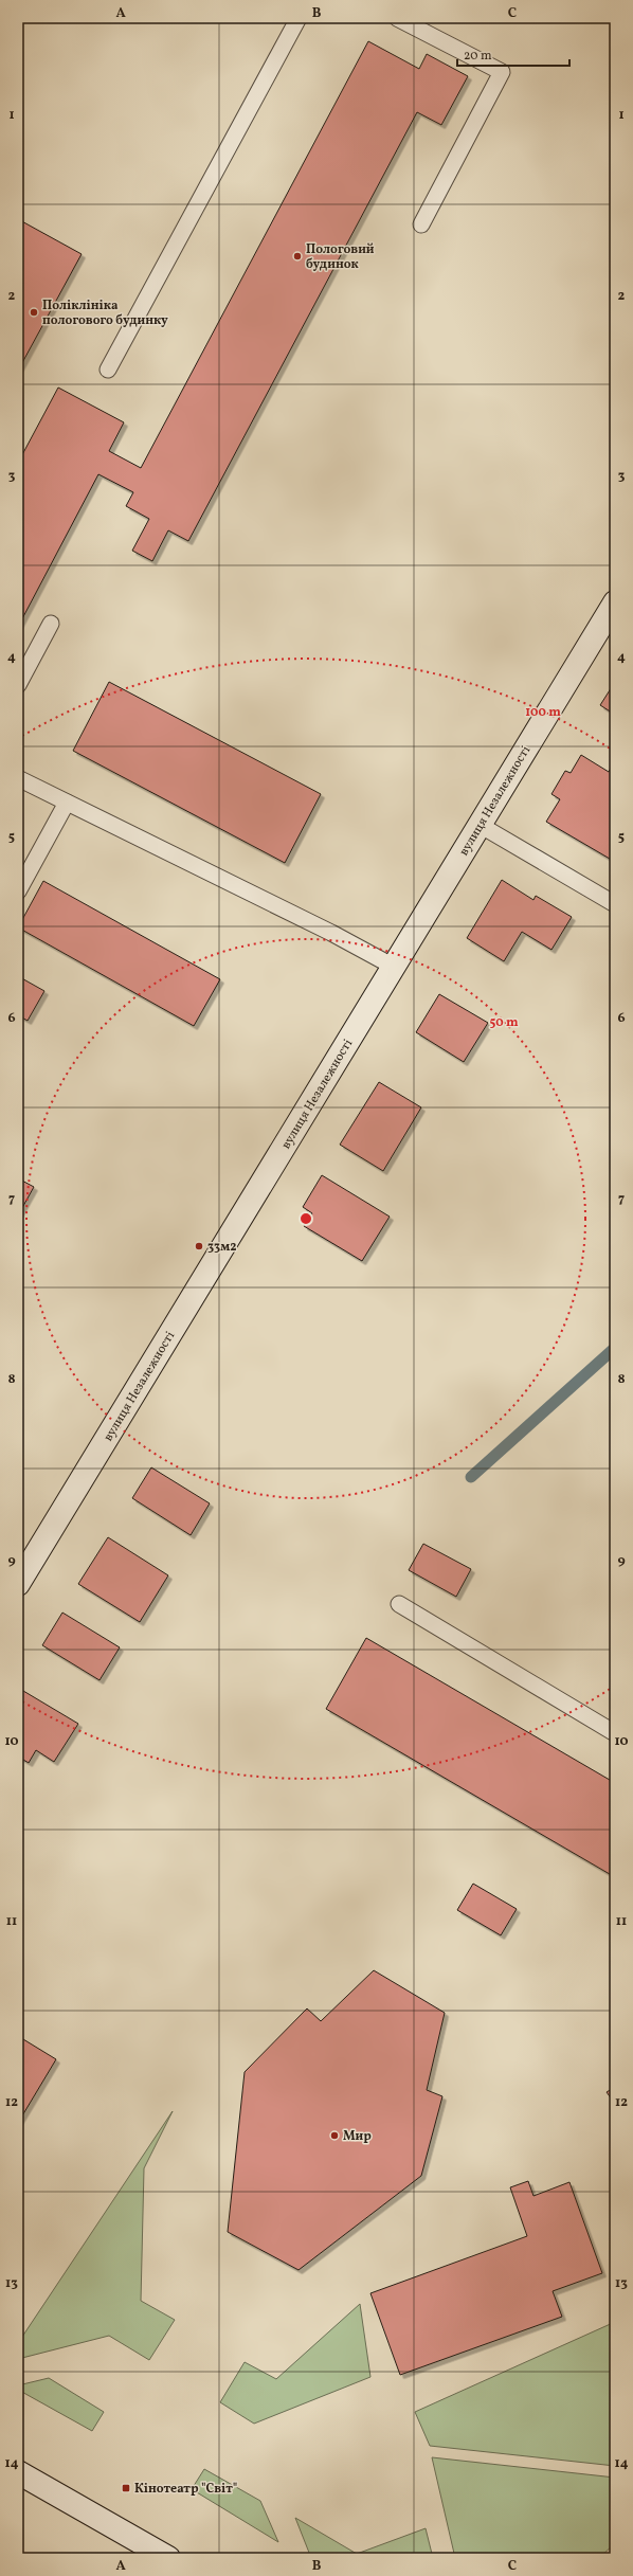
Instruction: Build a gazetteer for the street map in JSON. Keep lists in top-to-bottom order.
{
  "streets": {
    "street": ["вулиця Незалежності"]
  },
  "places": {
    "other": [
      "Пологовий будинок",
      "Поліклініка пологового будинку",
      "33м2",
      "Мир"
    ],
    "transit": ["Кінотеатр \"Світ\""]
  },
  "scale_bar": "20 m",
  "grid": {
    "columns": ["A", "B", "C"],
    "rows": [
      "1",
      "2",
      "3",
      "4",
      "5",
      "6",
      "7",
      "8",
      "9",
      "10",
      "11",
      "12",
      "13",
      "14"
    ]
  },
  "rings": ["100 m", "50 m"]
}
